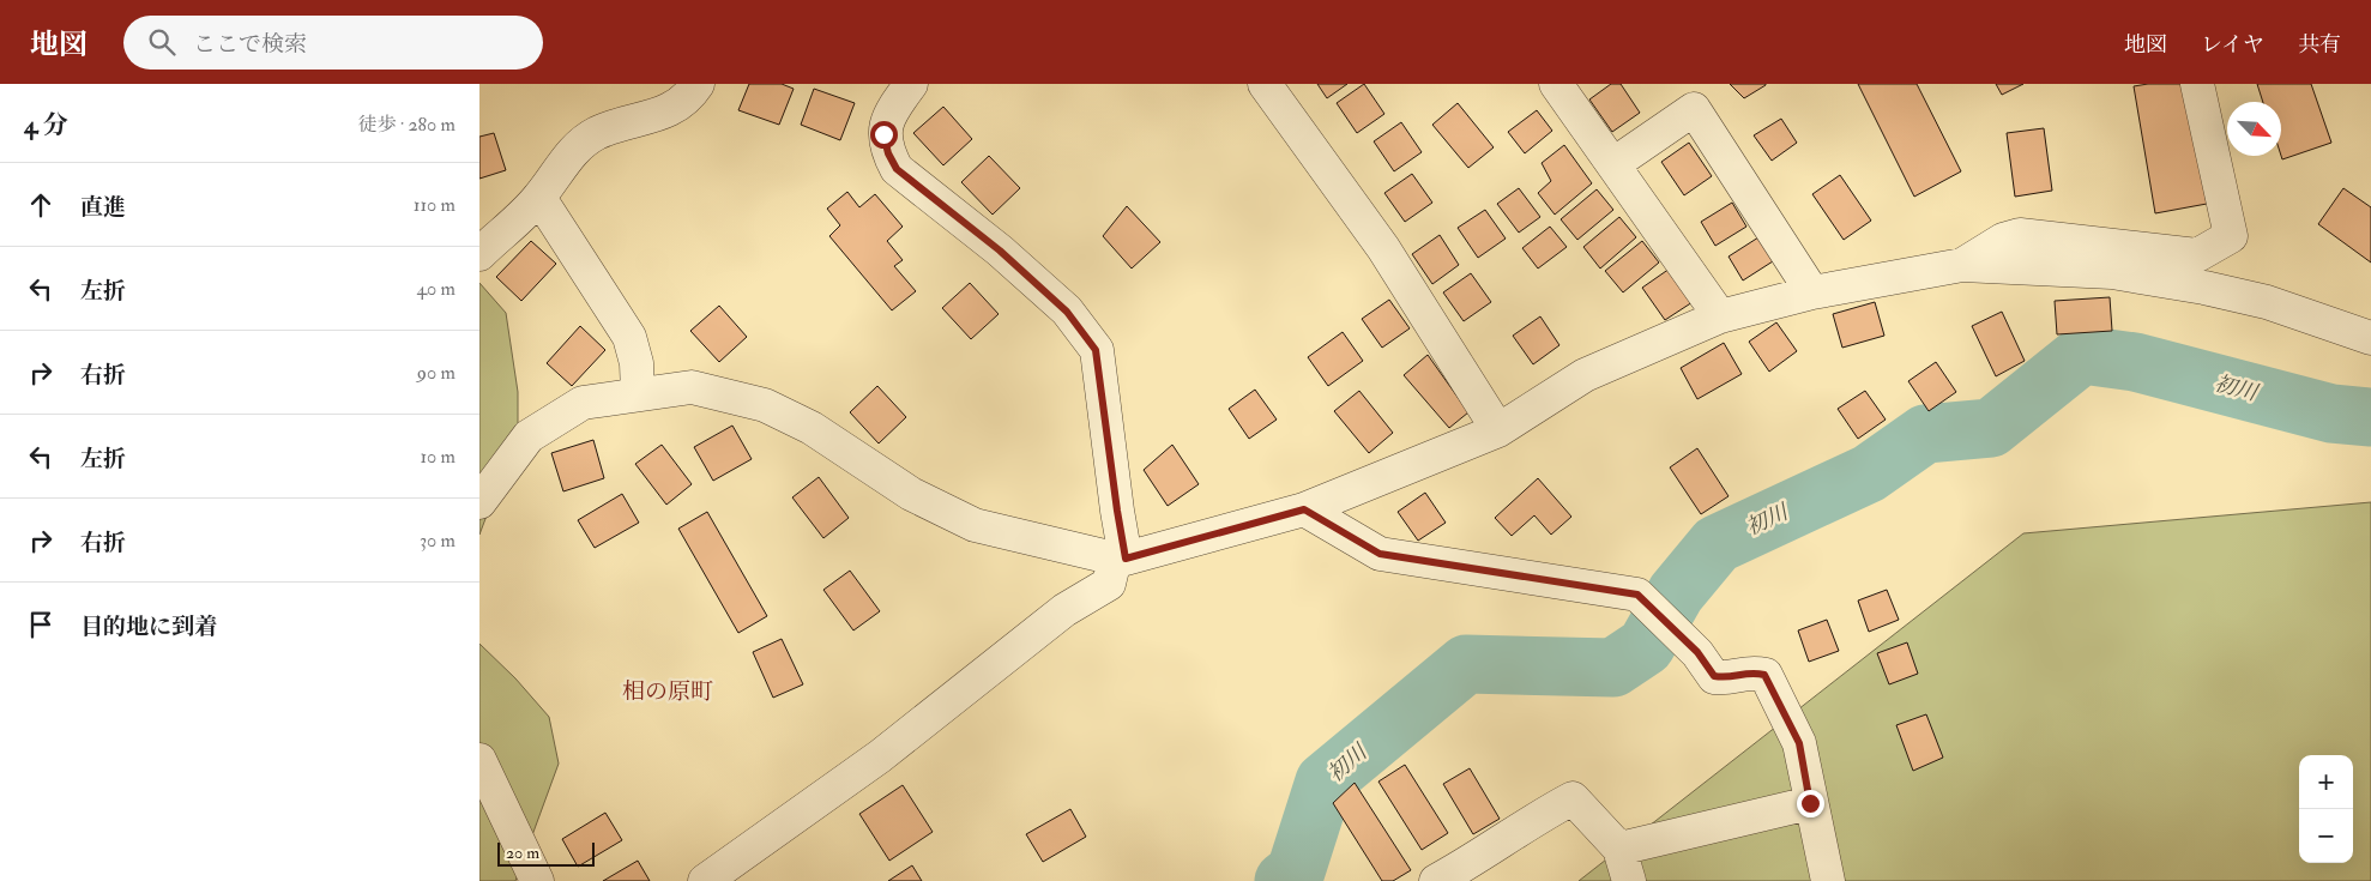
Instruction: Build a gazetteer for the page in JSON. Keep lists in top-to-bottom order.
{
  "districts": ["相の原町"],
  "water": ["初川"],
  "scale_bar": "20 m",
  "north": "bottom right",
  "page": {
    "header": "地図",
    "search": "ここで検索",
    "nav": ["地図", "レイヤ", "共有"],
    "heading": ["4 分", "徒歩 · 280 m"],
    "list": [
      ["直進", "110 m"],
      ["左折", "40 m"],
      ["右折", "90 m"],
      ["左折", "10 m"],
      ["右折", "30 m"],
      "目的地に到着"
    ],
    "map_buttons": ["+", "−"],
    "scale": "20 m"
  }
}
